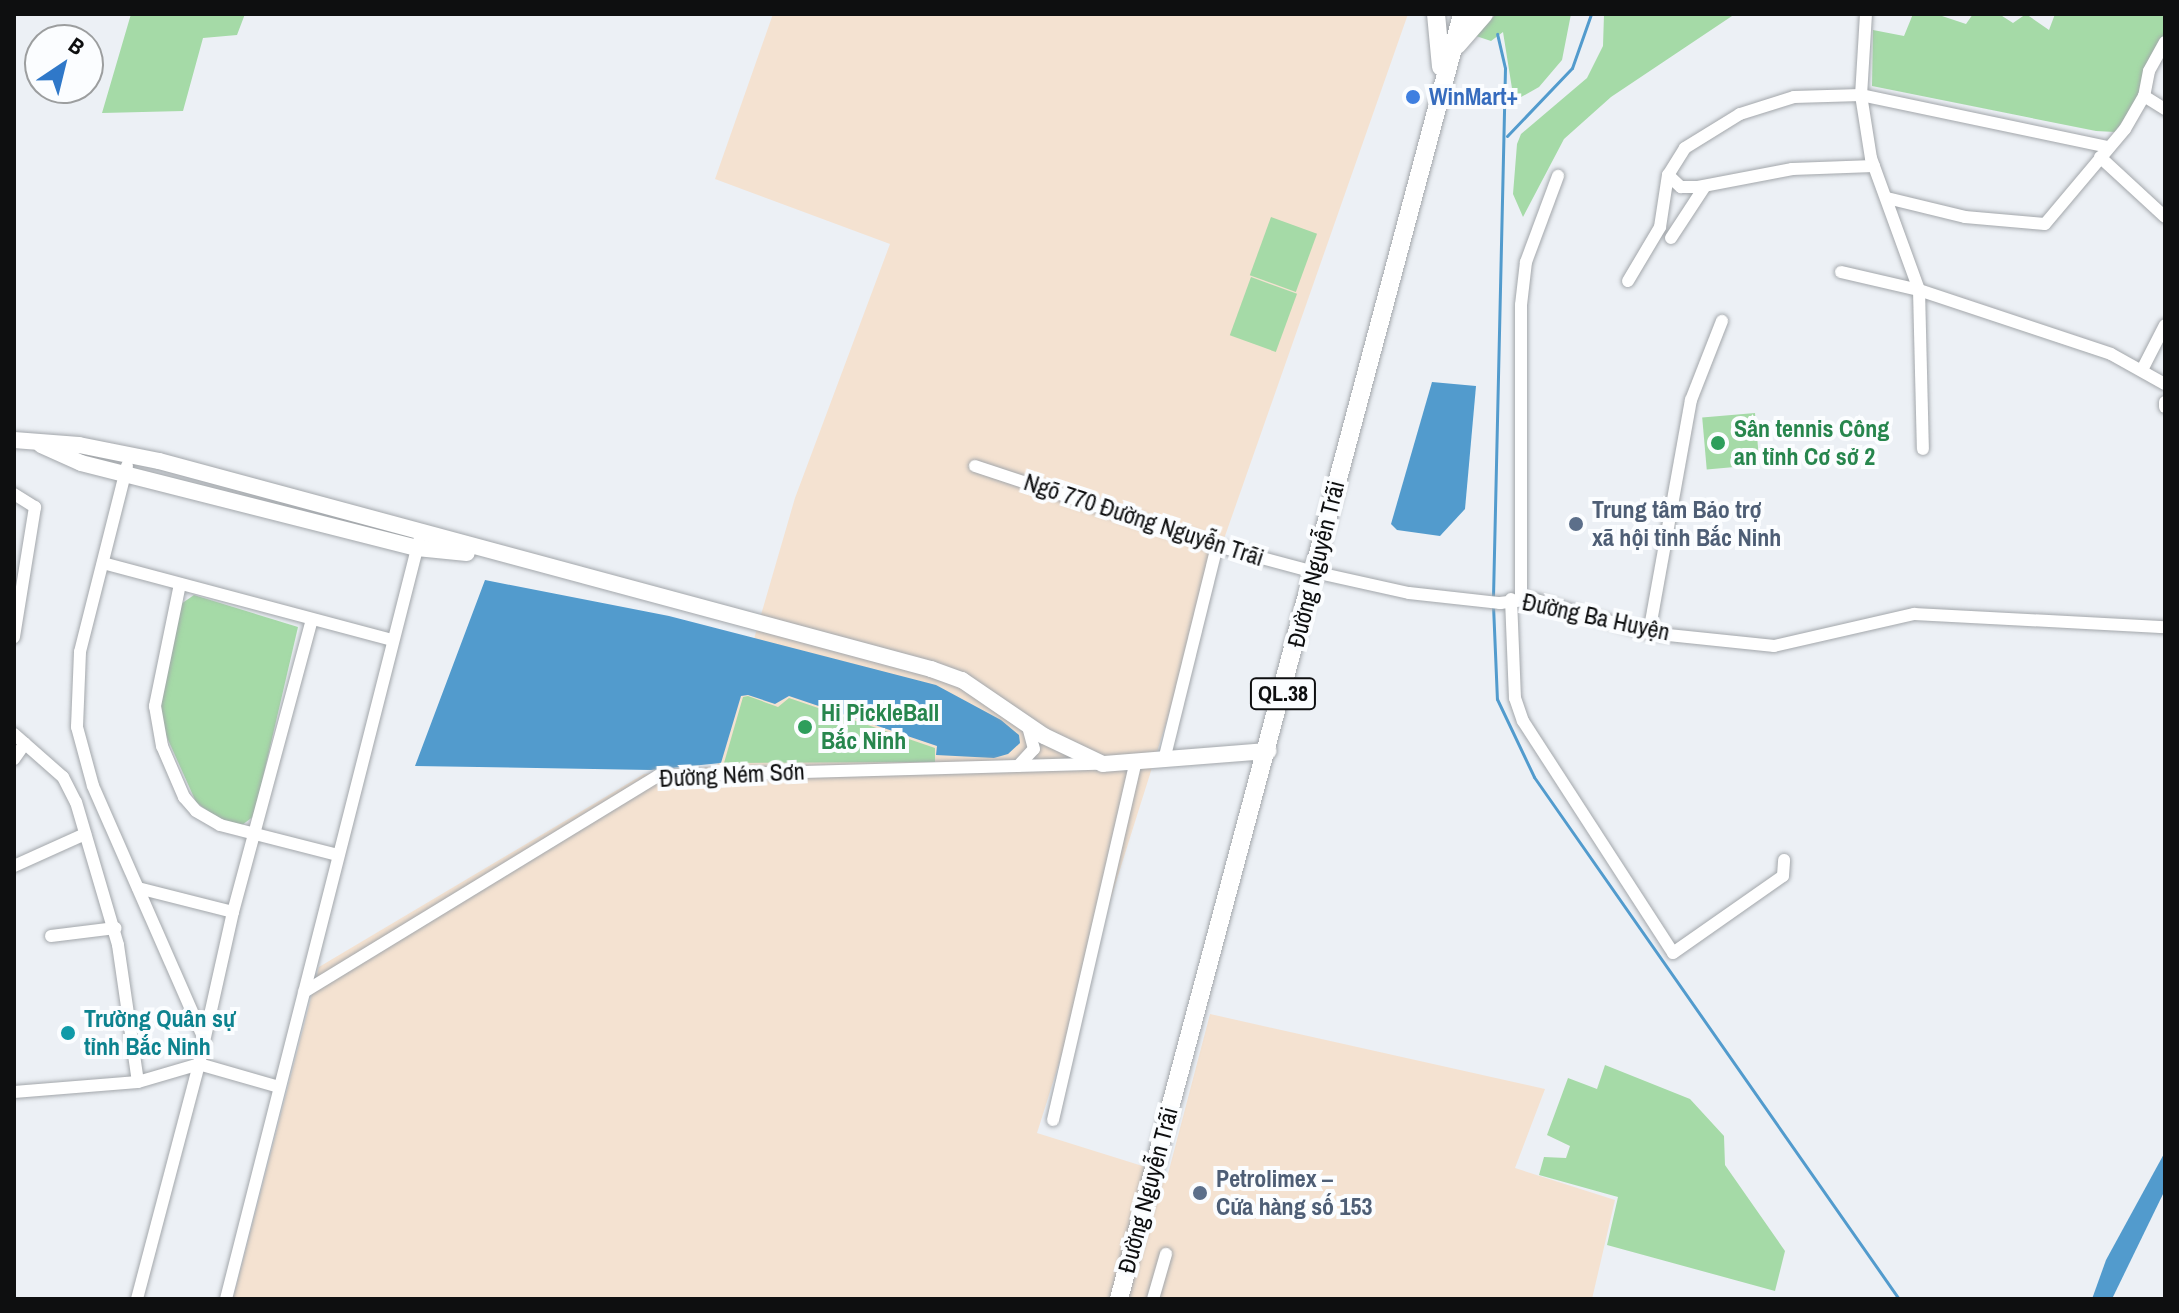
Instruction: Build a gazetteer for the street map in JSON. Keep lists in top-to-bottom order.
{
  "streets": {
    "highway": ["Đường Nguyễn Trãi", "QL.38"],
    "main road": ["Đường Ném Sơn"],
    "street": ["Ngõ 770 Đường Nguyễn Trãi", "Đường Ba Huyện"]
  },
  "crossings": [
    ["Ngõ 770 Đường Nguyễn Trãi", "Đường Nguyễn Trãi"],
    ["Ngõ 770 Đường Nguyễn Trãi", "Đường Ba Huyện"],
    ["Đường Nguyễn Trãi", "Đường Ba Huyện"],
    ["Đường Nguyễn Trãi", "Đường Ném Sơn"]
  ],
  "places": [
    "WinMart+",
    "Sân tennis Công an tỉnh Cơ sở 2",
    "Trung tâm Bảo trợ xã hội tỉnh Bắc Ninh",
    "Hi PickleBall Bắc Ninh",
    "Trường Quân sự tỉnh Bắc Ninh",
    "Petrolimex – Cửa hàng số 153"
  ],
  "north": "top right"
}
